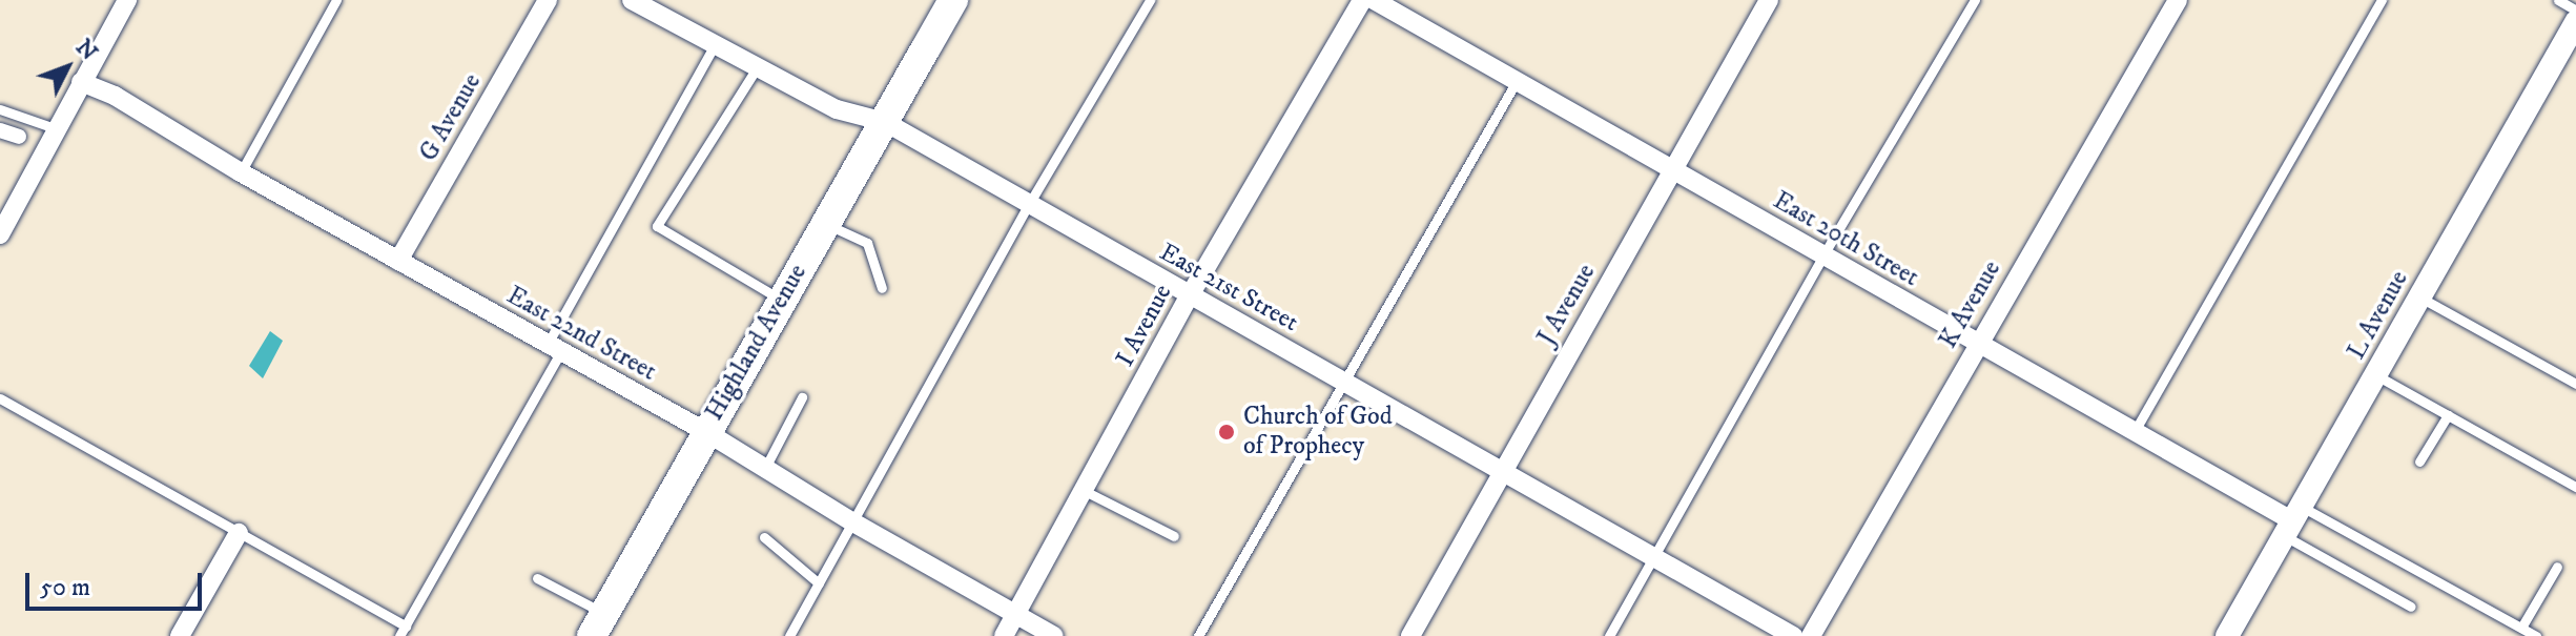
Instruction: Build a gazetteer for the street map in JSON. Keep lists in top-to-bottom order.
{
  "streets": {
    "main road": ["Highland Avenue"],
    "street": [
      "G Avenue",
      "East 20th Street",
      "East 21st Street",
      "J Avenue",
      "K Avenue",
      "L Avenue",
      "I Avenue",
      "East 22nd Street"
    ]
  },
  "crossings": [
    ["G Avenue", "East 22nd Street"],
    ["East 20th Street", "J Avenue"],
    ["East 20th Street", "K Avenue"],
    ["East 20th Street", "L Avenue"],
    ["East 21st Street", "J Avenue"],
    ["East 21st Street", "I Avenue"],
    ["East 21st Street", "Highland Avenue"],
    ["I Avenue", "East 22nd Street"],
    ["East 22nd Street", "Highland Avenue"]
  ],
  "places": ["Church of God of Prophecy"],
  "scale_bar": "50 m",
  "north": "top right"
}
